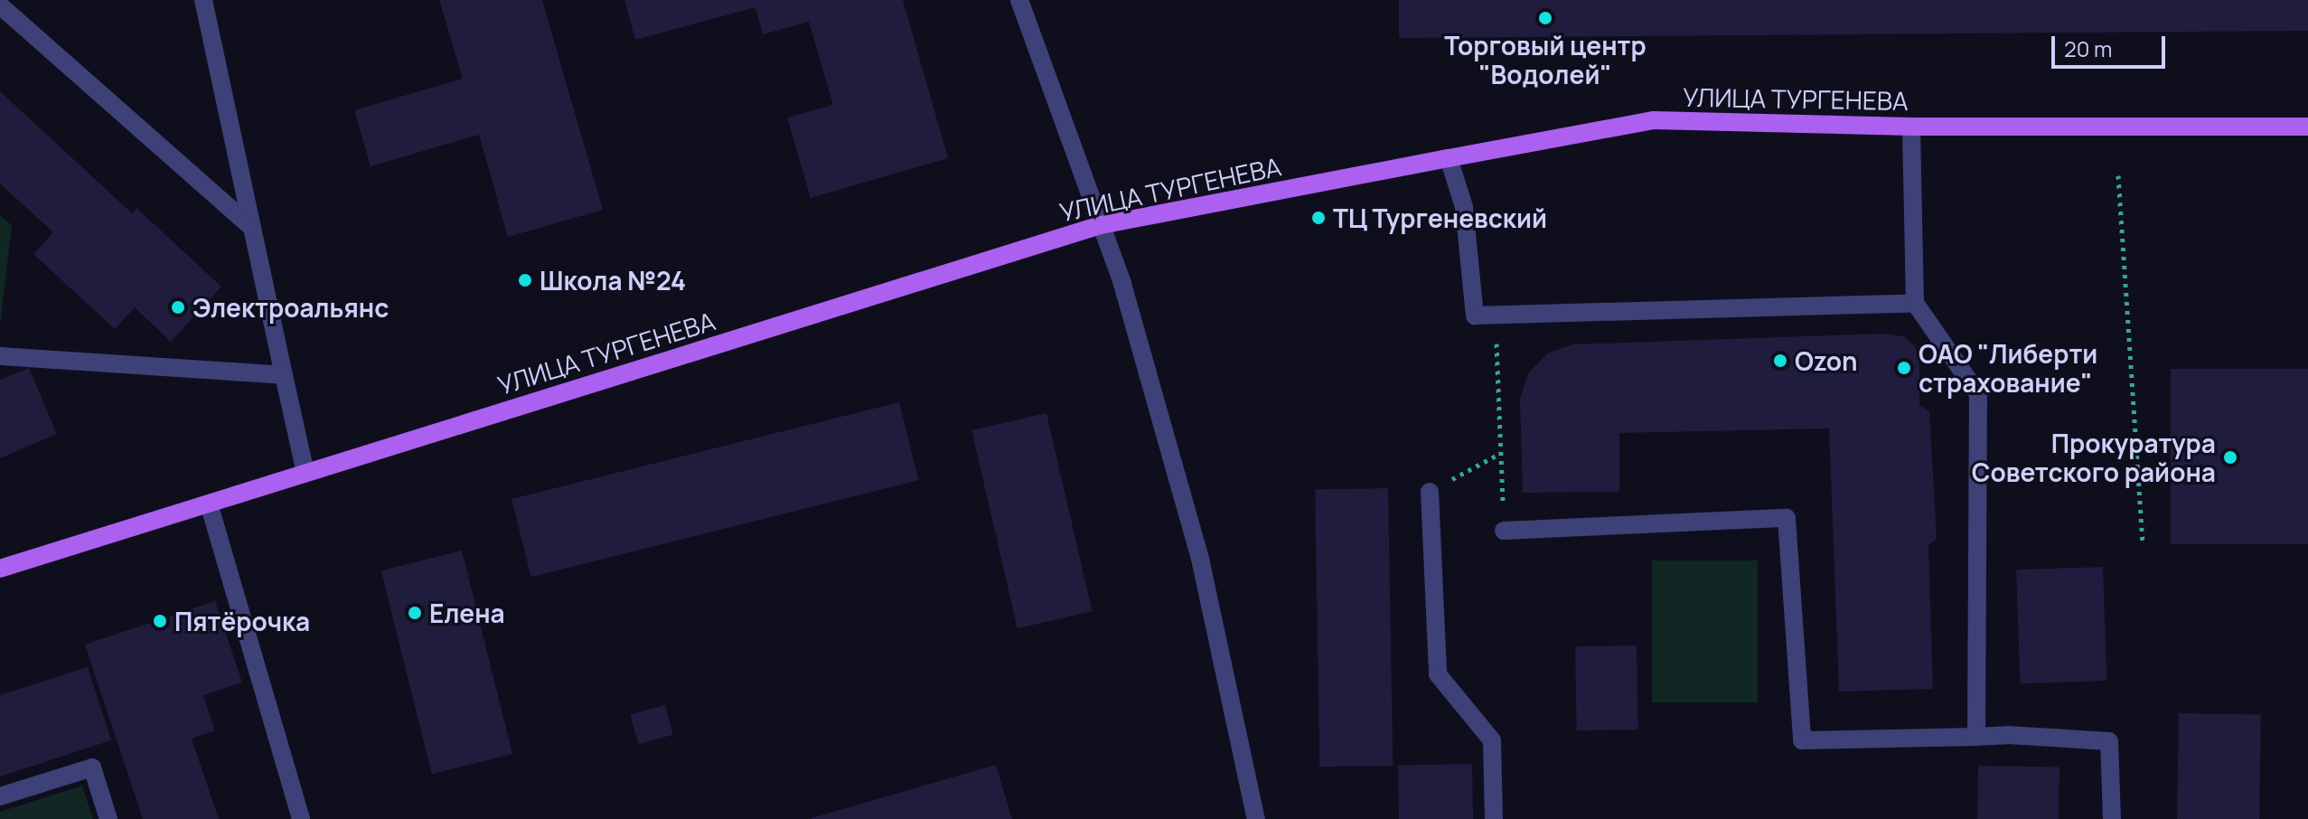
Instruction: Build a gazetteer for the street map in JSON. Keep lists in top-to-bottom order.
{
  "streets": {
    "main road": ["УЛИЦА ТУРГЕНЕВА"]
  },
  "places": [
    "Торговый центр \"Водолей\"",
    "ТЦ Тургеневский",
    "Школа №24",
    "Электроальянс",
    "Ozon",
    "ОАО \"Либерти страхование\"",
    "Прокуратура Советского района",
    "Елена",
    "Пятёрочка"
  ],
  "scale_bar": "20 m"
}
